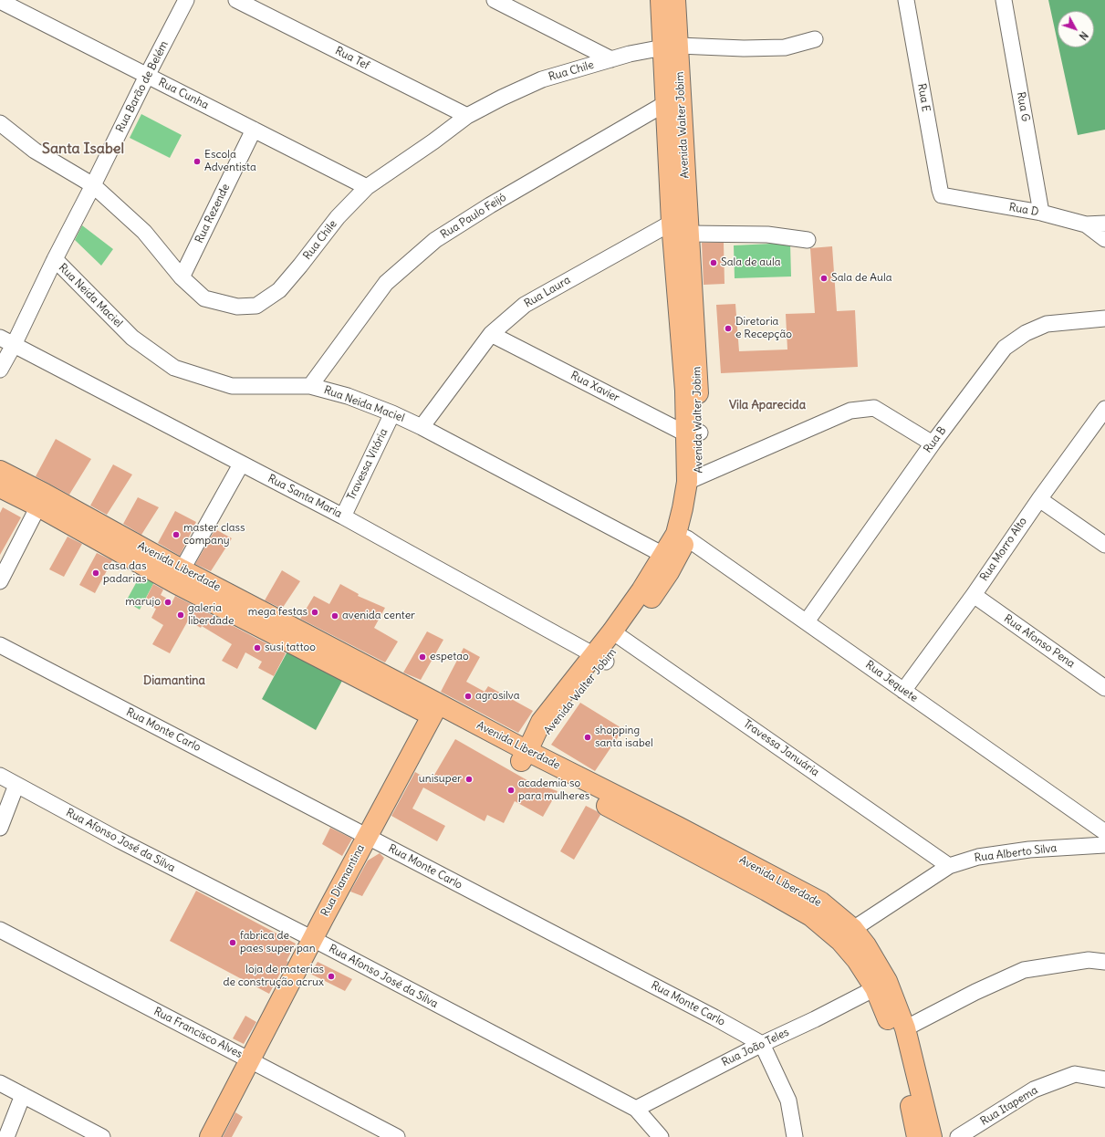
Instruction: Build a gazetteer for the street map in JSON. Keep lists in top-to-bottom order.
{
  "streets": {
    "main road": ["Avenida Walter Jobim", "Avenida Liberdade", "Rua Diamantina"],
    "street": [
      "Rua Tef",
      "Rua Chile",
      "Rua Barão de Belém",
      "Rua Cunha",
      "Rua E",
      "Rua G",
      "Rua D",
      "Rua Rezende",
      "Rua Paulo Feijó",
      "Rua Laura",
      "Rua Neida Maciel",
      "Rua Xavier",
      "Rua B",
      "Travessa Vitória",
      "Rua Santa Maria",
      "Rua Morro Alto",
      "Rua Afonso Pena",
      "Rua Jequete",
      "Rua Monte Carlo",
      "Travessa Januária",
      "Rua Afonso José da Silva",
      "Rua Alberto Silva",
      "Rua Francisco Alves",
      "Rua João Teles",
      "Rua Itapema"
    ]
  },
  "crossings": [
    ["Rua Tef", "Rua Chile"],
    ["Rua Chile", "Rua Barão de Belém"],
    ["Rua Chile", "Rua Cunha"],
    ["Rua Chile", "Avenida Walter Jobim"],
    ["Rua Chile", "Rua Rezende"],
    ["Rua Barão de Belém", "Rua Cunha"],
    ["Rua Barão de Belém", "Rua Neida Maciel"],
    ["Rua Barão de Belém", "Rua Santa Maria"],
    ["Rua Cunha", "Rua Rezende"],
    ["Rua E", "Rua D"],
    ["Rua G", "Rua D"],
    ["Avenida Walter Jobim", "Rua Paulo Feijó"],
    ["Avenida Walter Jobim", "Rua Laura"],
    ["Avenida Walter Jobim", "Rua Neida Maciel"],
    ["Avenida Walter Jobim", "Rua Xavier"],
    ["Avenida Walter Jobim", "Rua Santa Maria"],
    ["Avenida Walter Jobim", "Avenida Liberdade"],
    ["Avenida Walter Jobim", "Rua Jequete"],
    ["Avenida Walter Jobim", "Travessa Januária"],
    ["Rua Paulo Feijó", "Rua Neida Maciel"],
    ["Rua Laura", "Rua Neida Maciel"],
    ["Rua Laura", "Rua Xavier"],
    ["Rua Neida Maciel", "Travessa Vitória"],
    ["Rua B", "Rua Jequete"],
    ["Travessa Vitória", "Rua Santa Maria"],
    ["Rua Morro Alto", "Rua Afonso Pena"],
    ["Rua Morro Alto", "Rua Jequete"],
    ["Avenida Liberdade", "Rua Alberto Silva"],
    ["Avenida Liberdade", "Rua Diamantina"],
    ["Avenida Liberdade", "Rua João Teles"],
    ["Rua Monte Carlo", "Rua Diamantina"],
    ["Rua Monte Carlo", "Rua João Teles"],
    ["Travessa Januária", "Rua Alberto Silva"],
    ["Rua Afonso José da Silva", "Rua Diamantina"],
    ["Rua Afonso José da Silva", "Rua João Teles"],
    ["Rua Diamantina", "Rua Francisco Alves"]
  ],
  "districts": ["Santa Isabel", "Vila Aparecida", "Diamantina"],
  "places": [
    "Escola Adventista",
    "Sala de aula",
    "Sala de Aula",
    "Diretoria e Recepção",
    "master class company",
    "casa das padarias",
    "marujo",
    "mega festas",
    "galeria liberdade",
    "avenida center",
    "susi tattoo",
    "espetao",
    "agrosilva",
    "shopping santa isabel",
    "unisuper",
    "academia so para mulheres",
    "fabrica de paes super pan",
    "loja de materias de construção acrux"
  ],
  "north": "bottom right"
}
